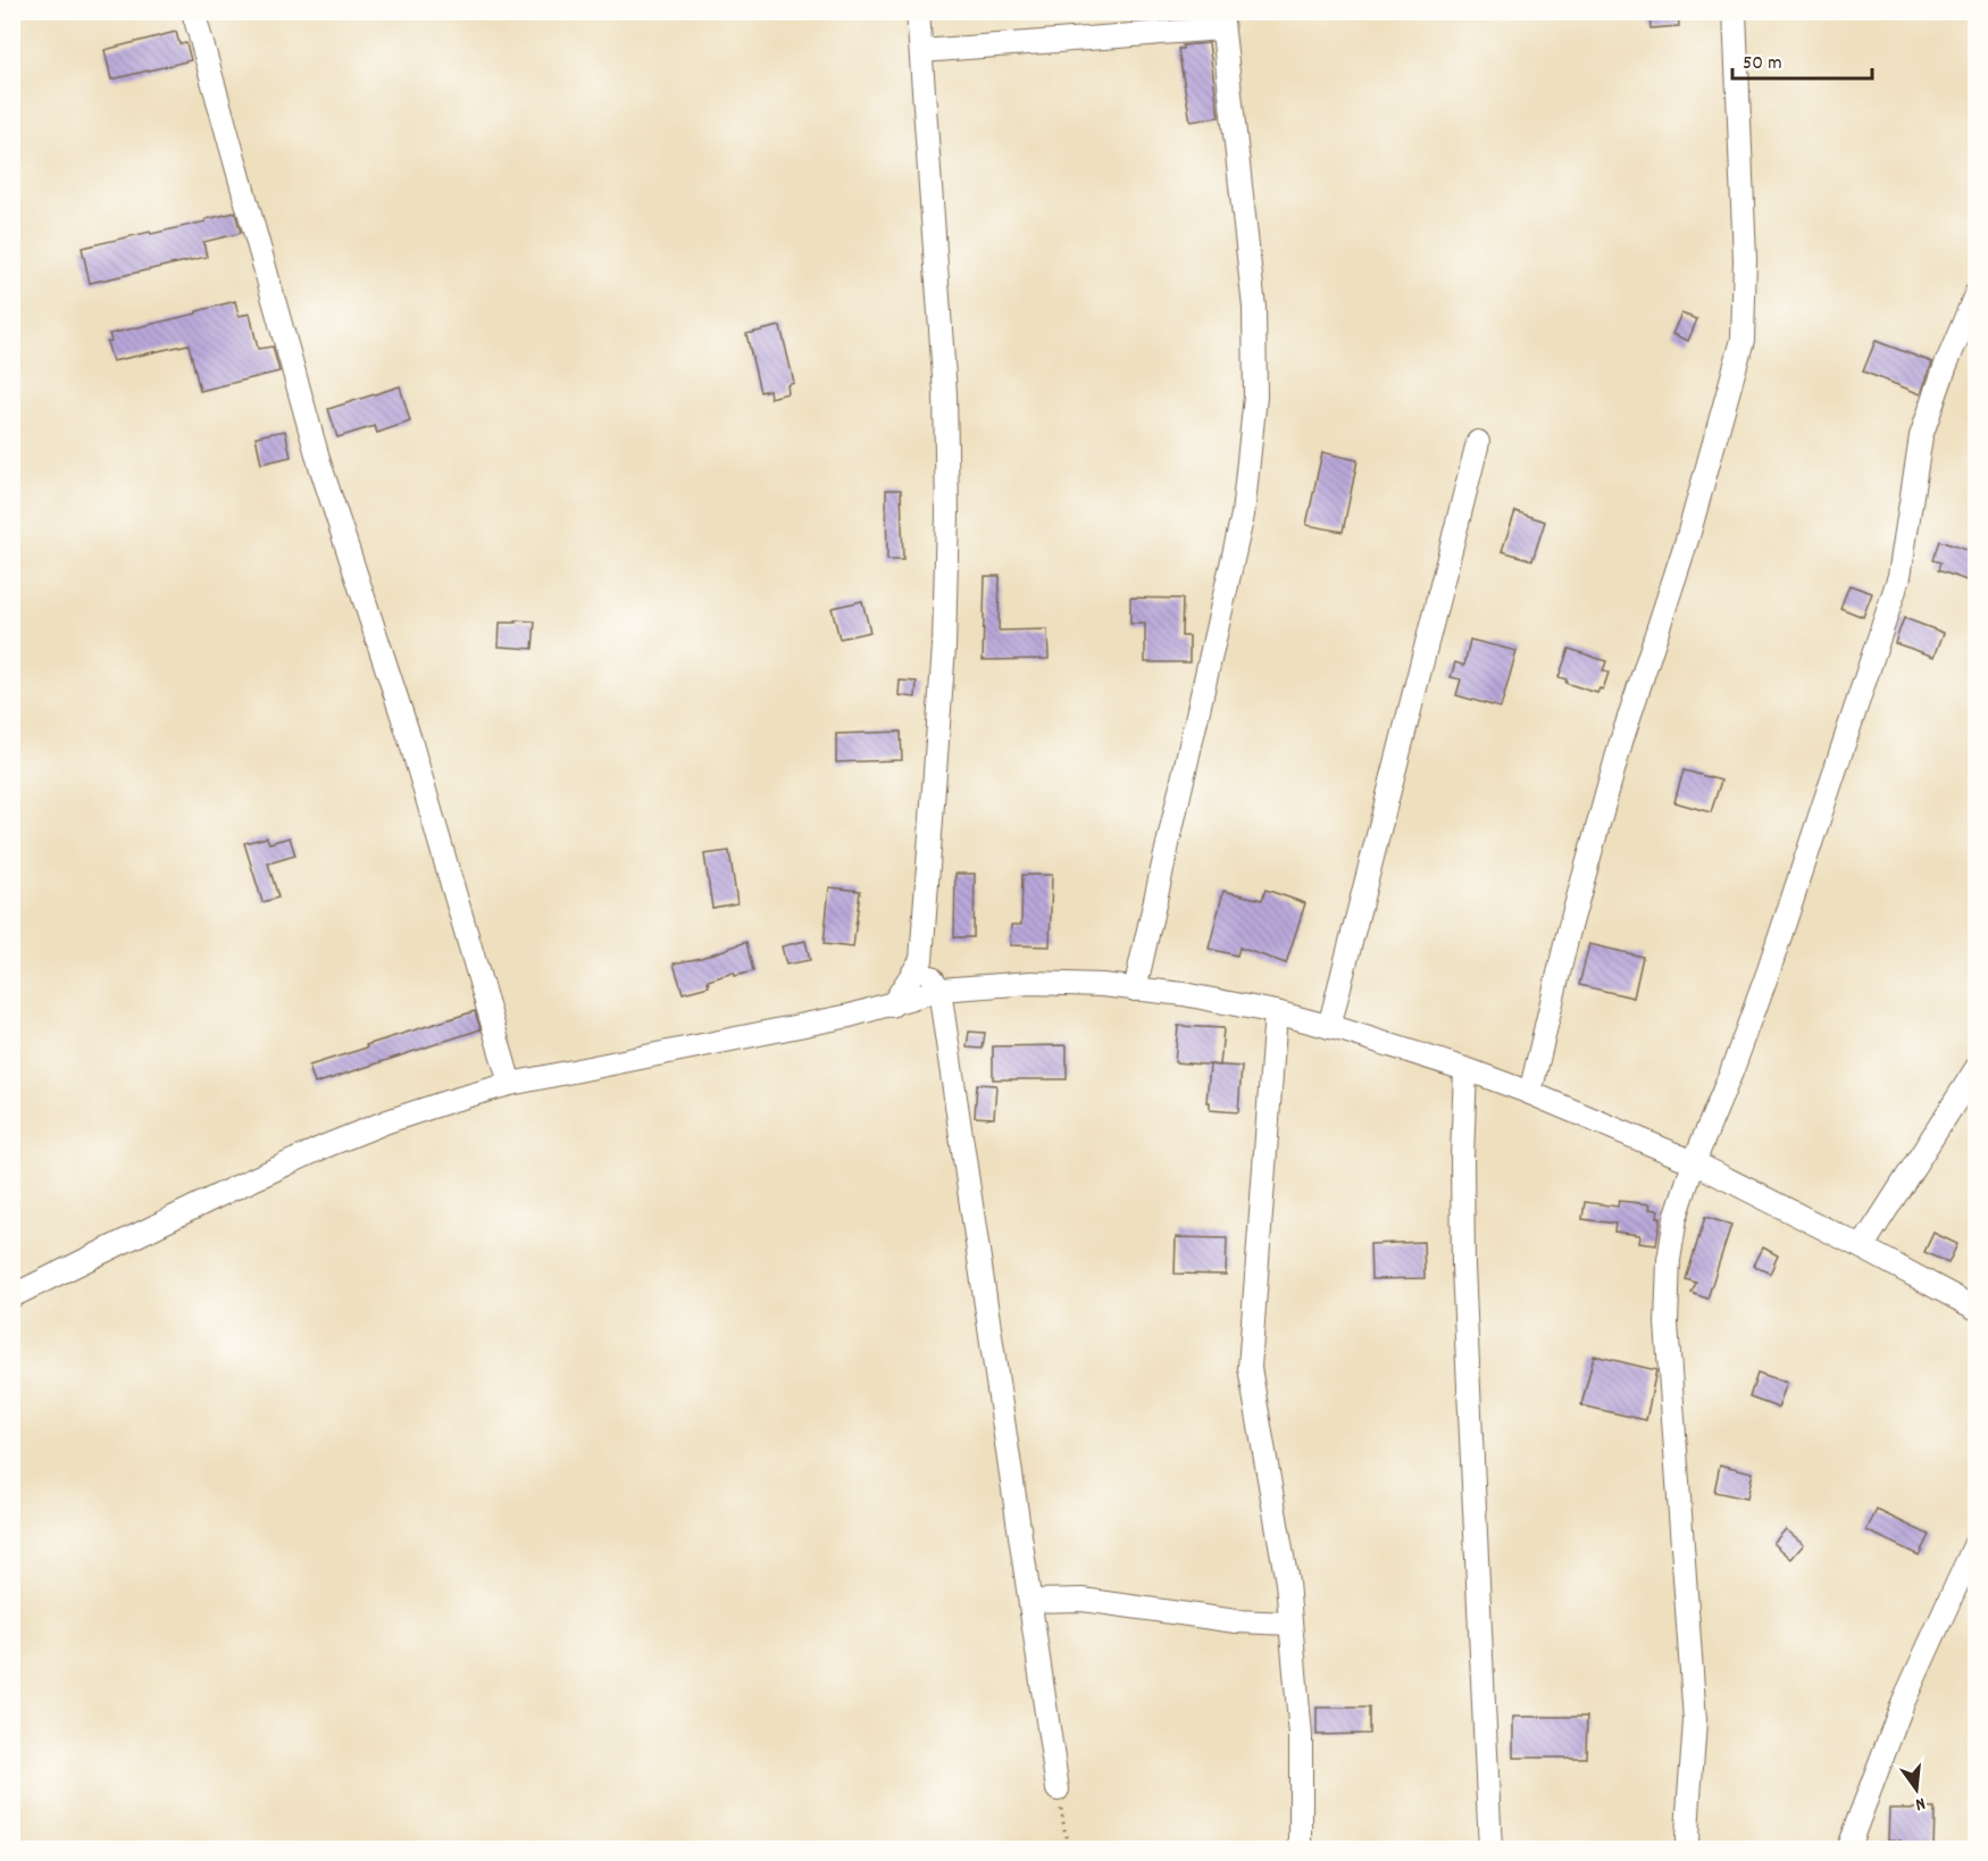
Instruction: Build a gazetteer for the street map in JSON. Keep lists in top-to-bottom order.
{
  "scale_bar": "50 m",
  "north": "bottom"
}
